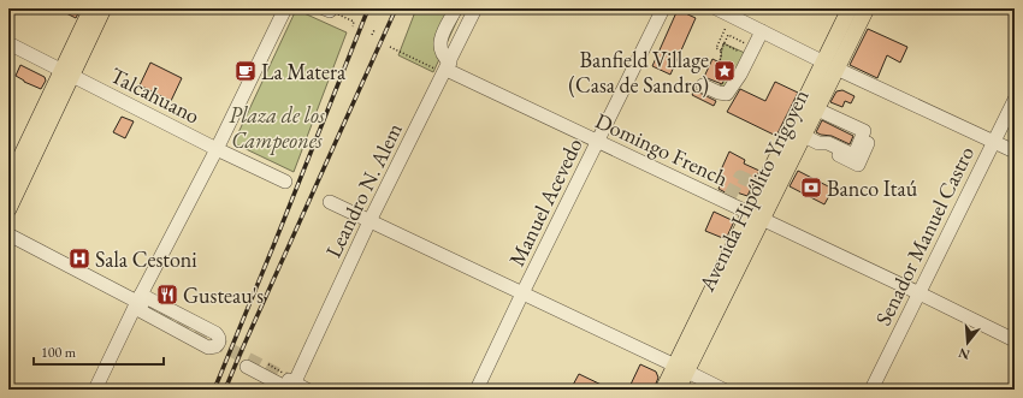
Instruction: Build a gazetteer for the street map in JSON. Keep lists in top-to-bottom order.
{
  "streets": {
    "main road": ["Avenida Hipólito Yrigoyen"],
    "street": [
      "Talcahuano",
      "Domingo French",
      "Leandro N. Alem",
      "Manuel Acevedo",
      "Senador Manuel Castro"
    ]
  },
  "crossings": [
    ["Domingo French", "Leandro N. Alem"],
    ["Domingo French", "Avenida Hipólito Yrigoyen"],
    ["Domingo French", "Manuel Acevedo"],
    ["Domingo French", "Senador Manuel Castro"]
  ],
  "parks": ["Plaza de los Campeones"],
  "places": {
    "cafe": ["La Matera"],
    "place": ["Banfield Village (Casa de Sandro)"],
    "bank": ["Banco Itaú"],
    "hospital": ["Sala Cestoni"],
    "restaurant": ["Gusteau's"]
  },
  "scale_bar": "100 m",
  "north": "bottom"
}
